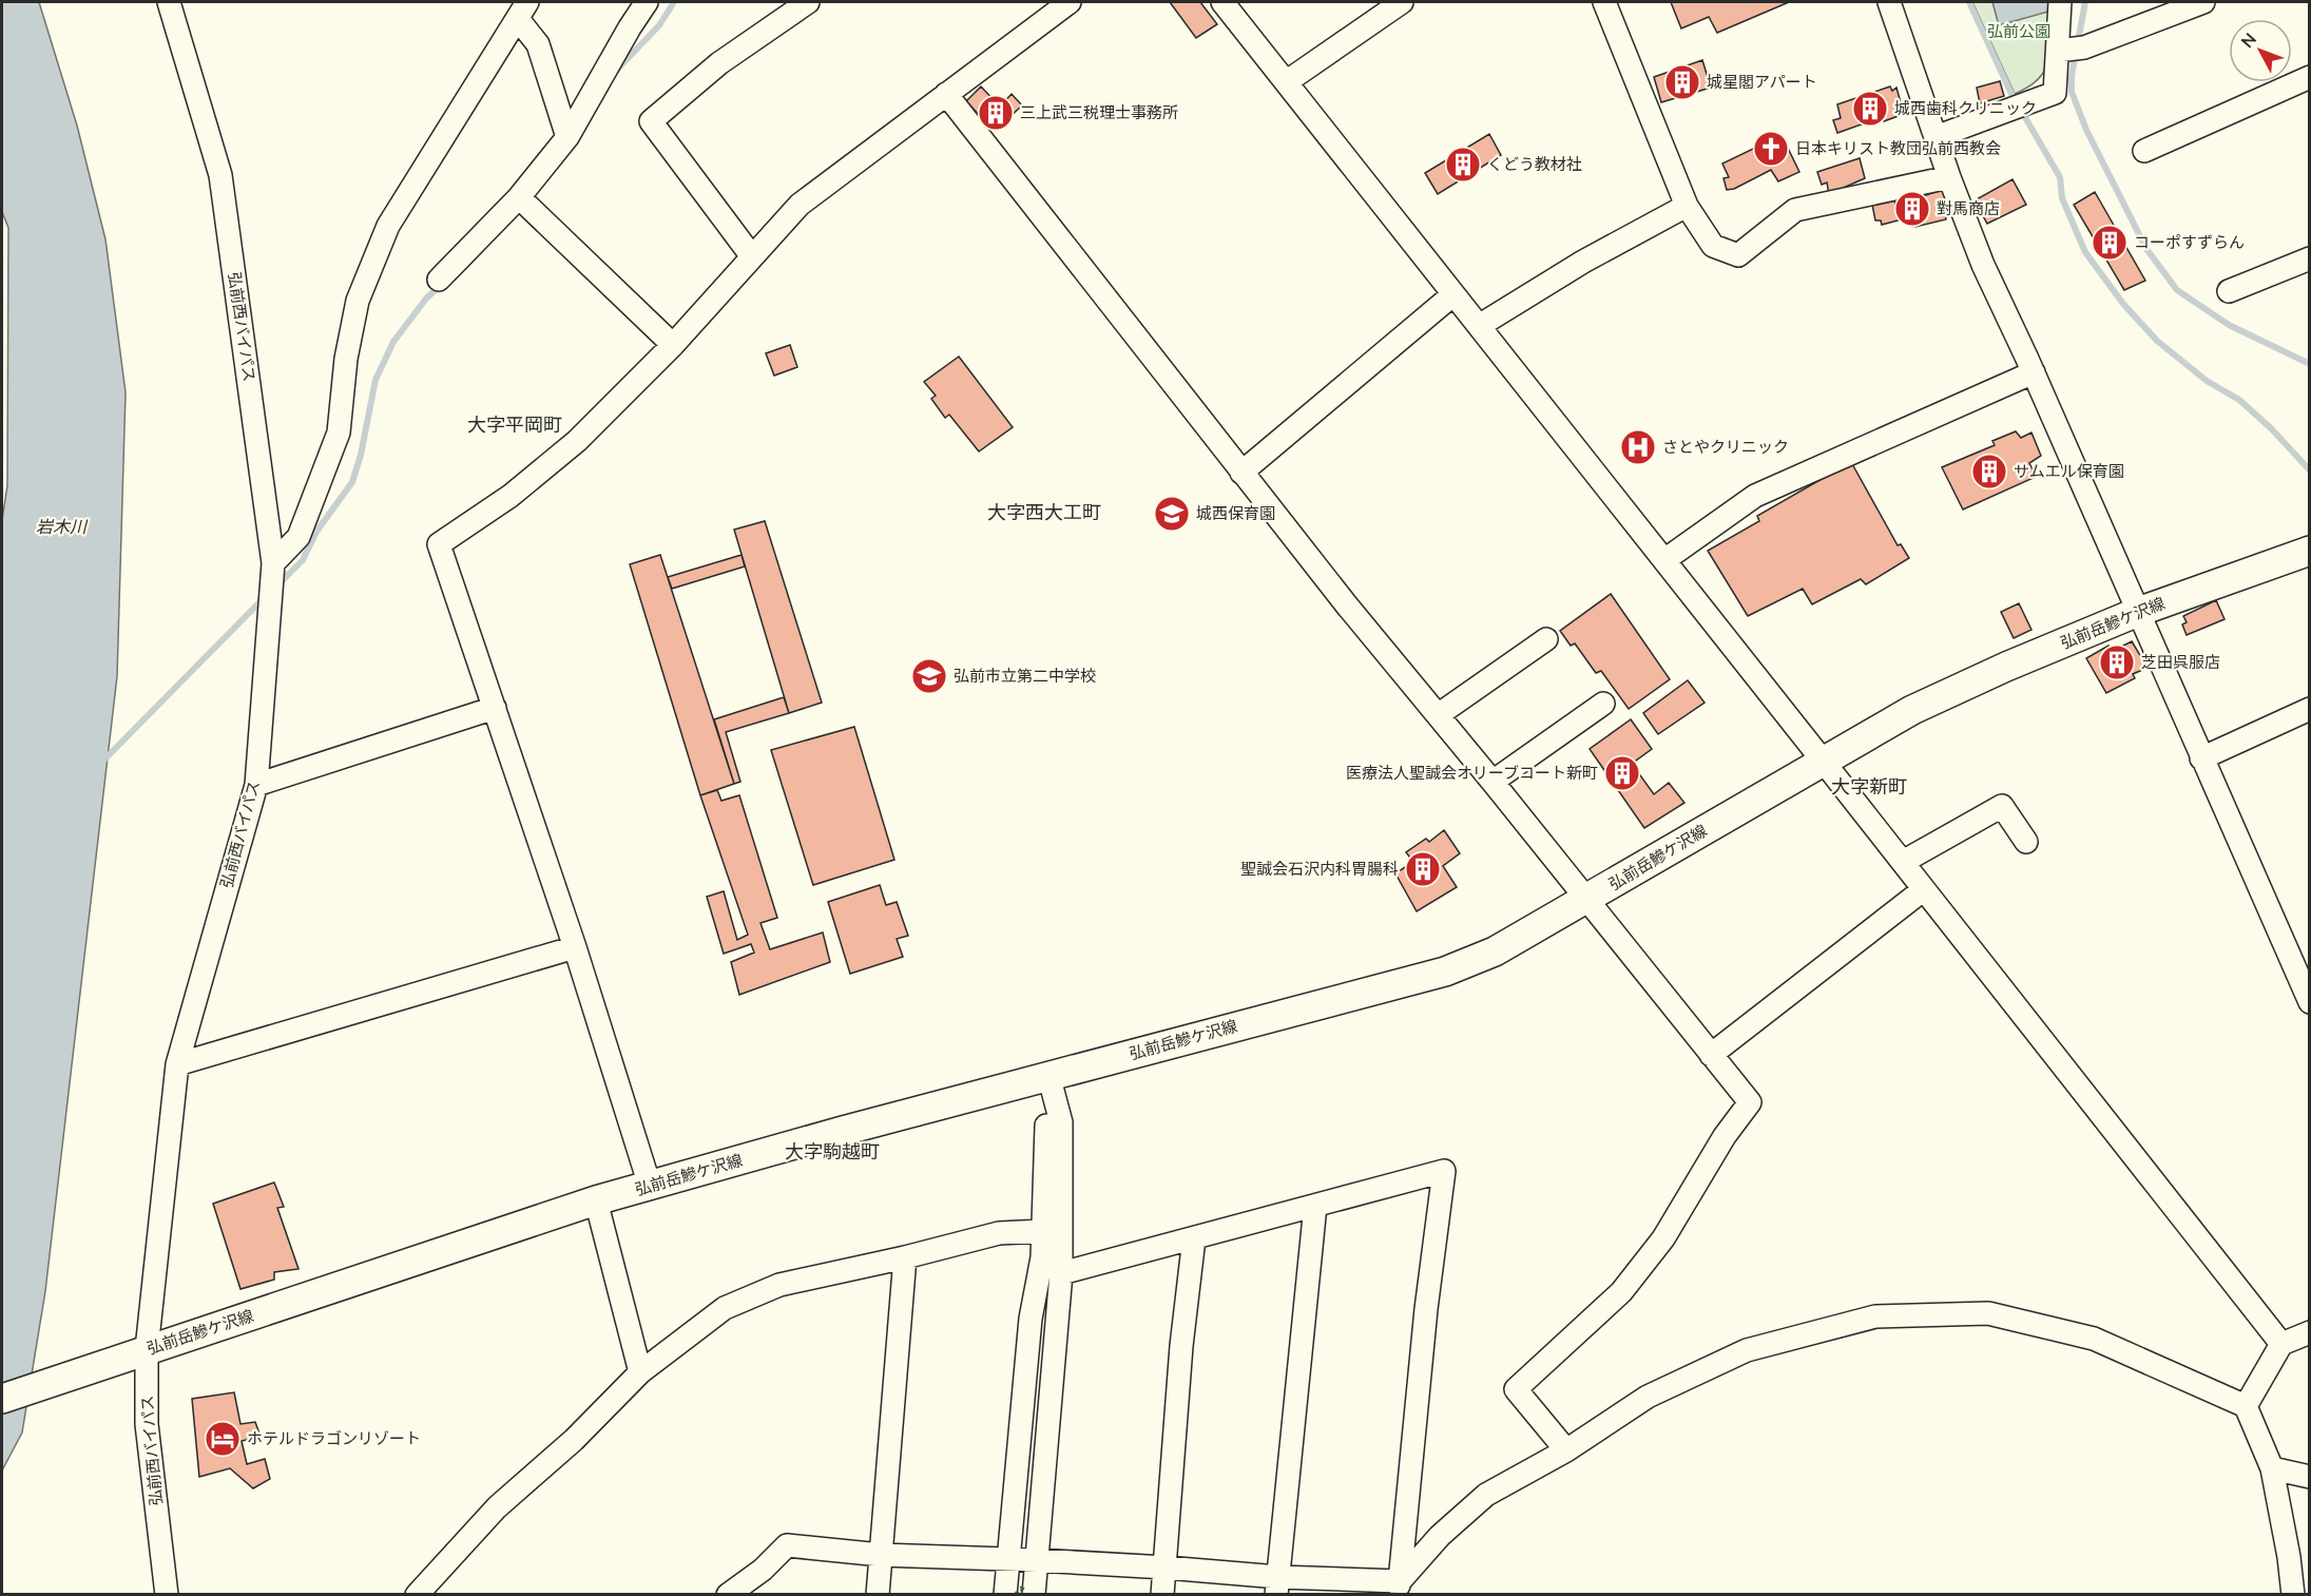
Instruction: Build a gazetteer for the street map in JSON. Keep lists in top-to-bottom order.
{
  "streets": {
    "main road": ["弘前岳鰺ケ沢線"],
    "street": ["弘前西バイパス"]
  },
  "crossings": [
    ["弘前西バイパス", "弘前岳鰺ケ沢線"]
  ],
  "districts": [
    "大字平岡町",
    "大字西大工町",
    "大字新町",
    "大字駒越町"
  ],
  "water": ["岩木川"],
  "parks": ["弘前公園"],
  "places": {
    "building": [
      "城星閣アパート",
      "城西歯科クリニック",
      "三上武三税理士事務所",
      "くどう教材社",
      "對馬商店",
      "コーポすずらん",
      "サムエル保育園",
      "芝田呉服店",
      "医療法人聖誠会オリーブコート新町",
      "聖誠会石沢内科胃腸科"
    ],
    "church": ["日本キリスト教団弘前西教会"],
    "hospital": ["さとやクリニック"],
    "school or university": ["城西保育園", "弘前市立第二中学校"],
    "hotel": ["ホテルドラゴンリゾート"]
  },
  "north": "top left"
}
